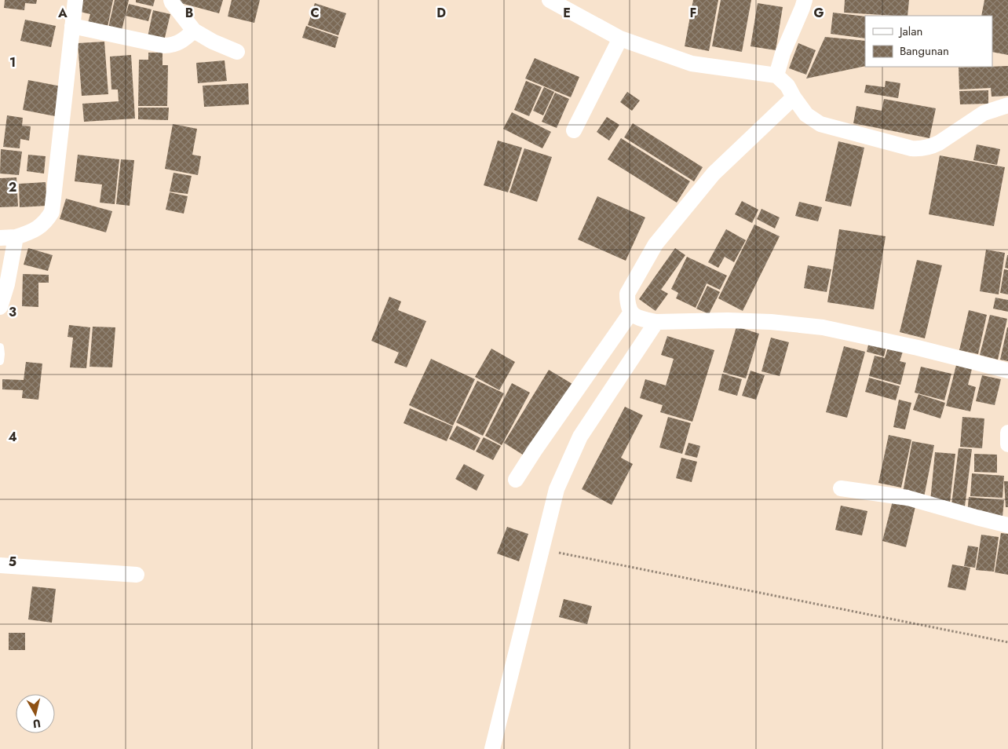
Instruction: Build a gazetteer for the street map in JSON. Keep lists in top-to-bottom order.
{
  "legend": ["Jalan", "Bangunan"],
  "north": "bottom",
  "grid": {
    "columns": [
      "A",
      "B",
      "C",
      "D",
      "E",
      "F",
      "G"
    ],
    "rows": [
      "1",
      "2",
      "3",
      "4",
      "5"
    ]
  }
}
